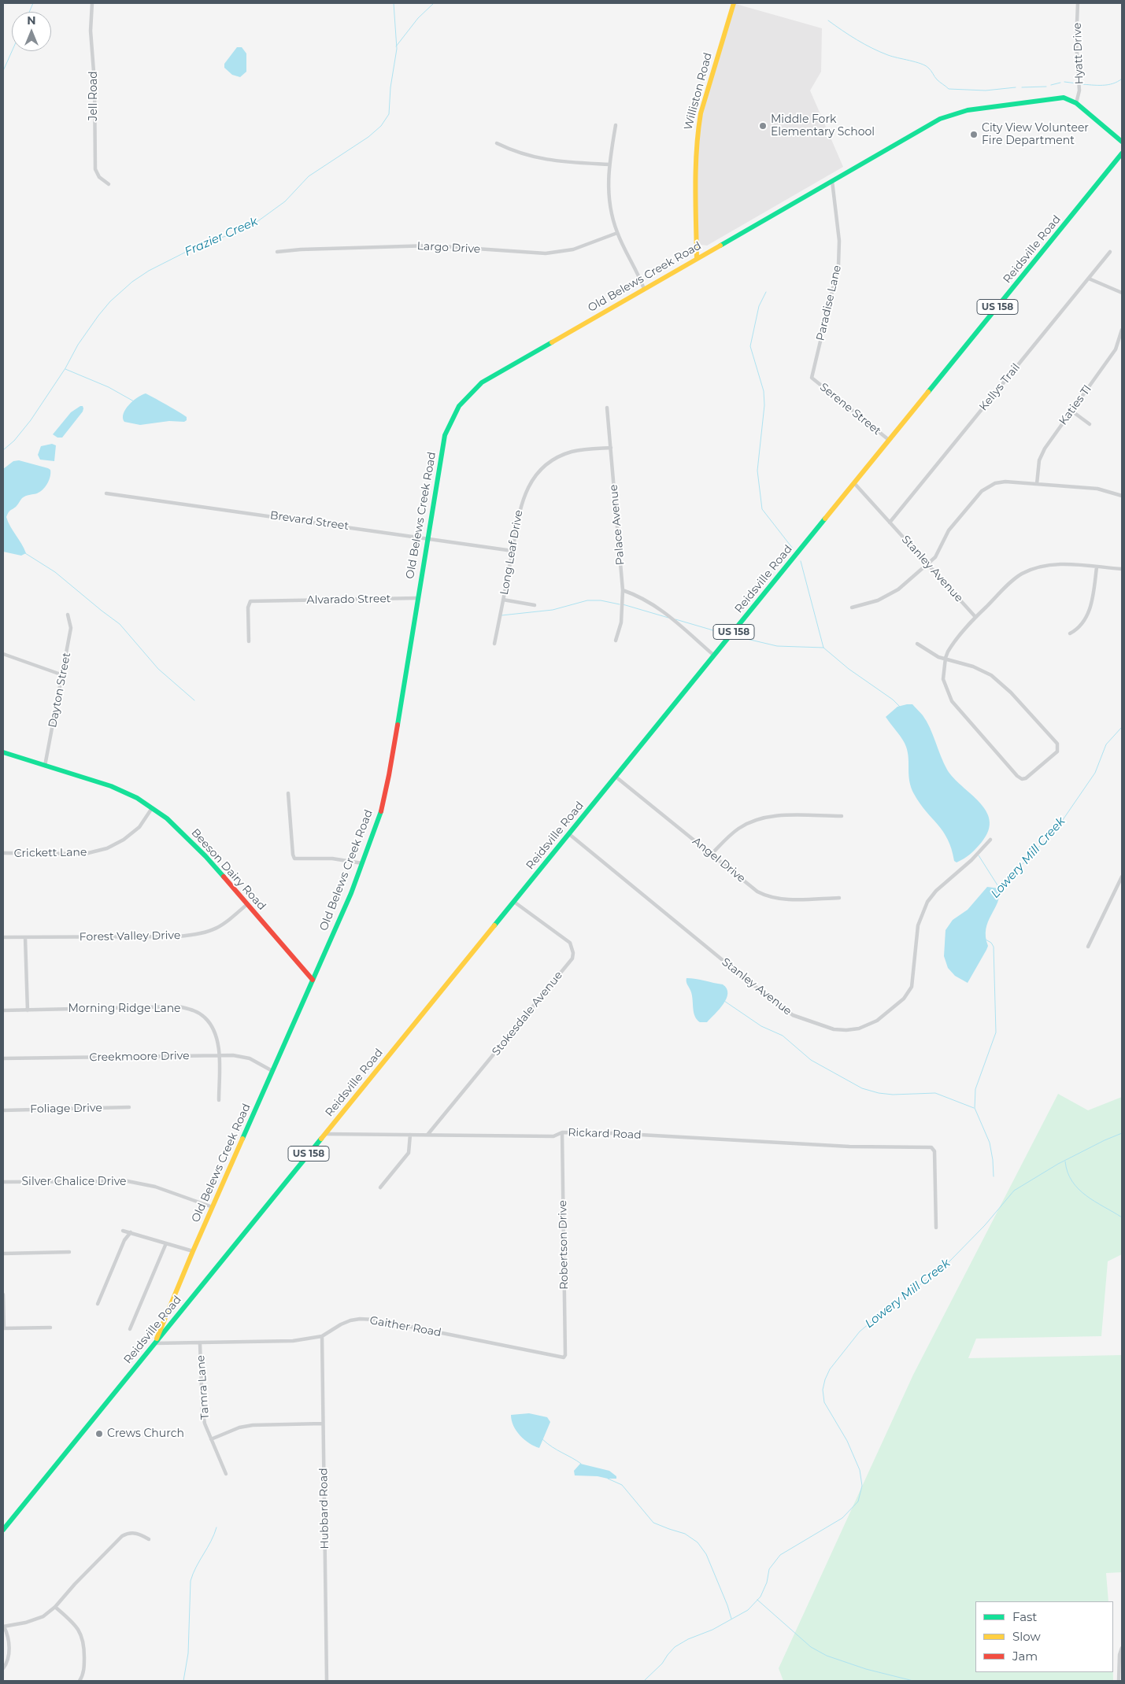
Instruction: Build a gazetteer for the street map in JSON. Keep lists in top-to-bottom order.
{
  "streets": {
    "main road": [
      "Williston Road",
      "Reidsville Road",
      "Old Belews Creek Road",
      "US 158",
      "Beeson Dairy Road"
    ],
    "street": [
      "Hyatt Drive",
      "Jell Road",
      "Largo Drive",
      "Paradise Lane",
      "Kellys Trail",
      "Katies Tl",
      "Serene Street",
      "Brevard Street",
      "Palace Avenue",
      "Long Leaf Drive",
      "Stanley Avenue",
      "Alvarado Street",
      "Dayton Street",
      "Crickett Lane",
      "Angel Drive",
      "Forest Valley Drive",
      "Morning Ridge Lane",
      "Stokesdale Avenue",
      "Creekmoore Drive",
      "Foliage Drive",
      "Rickard Road",
      "Silver Chalice Drive",
      "Robertson Drive",
      "Gaither Road",
      "Tamra Lane",
      "Hubbard Road"
    ]
  },
  "crossings": [
    ["Hyatt Drive", "Old Belews Creek Road"],
    ["Williston Road", "Old Belews Creek Road"],
    ["Reidsville Road", "Old Belews Creek Road"],
    ["Reidsville Road", "Serene Street"],
    ["Reidsville Road", "Stanley Avenue"],
    ["Reidsville Road", "Angel Drive"],
    ["Reidsville Road", "Stokesdale Avenue"],
    ["Reidsville Road", "Rickard Road"],
    ["Reidsville Road", "Gaither Road"],
    ["Old Belews Creek Road", "Paradise Lane"],
    ["Old Belews Creek Road", "Brevard Street"],
    ["Old Belews Creek Road", "Alvarado Street"],
    ["Old Belews Creek Road", "Beeson Dairy Road"],
    ["Old Belews Creek Road", "Creekmoore Drive"],
    ["Old Belews Creek Road", "Silver Chalice Drive"],
    ["Old Belews Creek Road", "Gaither Road"],
    ["Paradise Lane", "Serene Street"],
    ["Kellys Trail", "Stanley Avenue"],
    ["Brevard Street", "Long Leaf Drive"],
    ["Palace Avenue", "Long Leaf Drive"],
    ["Dayton Street", "Beeson Dairy Road"],
    ["Crickett Lane", "Beeson Dairy Road"],
    ["Beeson Dairy Road", "Forest Valley Drive"],
    ["Morning Ridge Lane", "Creekmoore Drive"],
    ["Stokesdale Avenue", "Rickard Road"],
    ["Rickard Road", "Robertson Drive"],
    ["Robertson Drive", "Gaither Road"],
    ["Gaither Road", "Tamra Lane"],
    ["Gaither Road", "Hubbard Road"]
  ],
  "water": ["Frazier Creek", "Lowery Mill Creek"],
  "places": ["Middle Fork Elementary School", "City View Volunteer Fire Department", "Crews Church"],
  "legend": ["Fast", "Slow", "Jam"],
  "north": "top"
}
